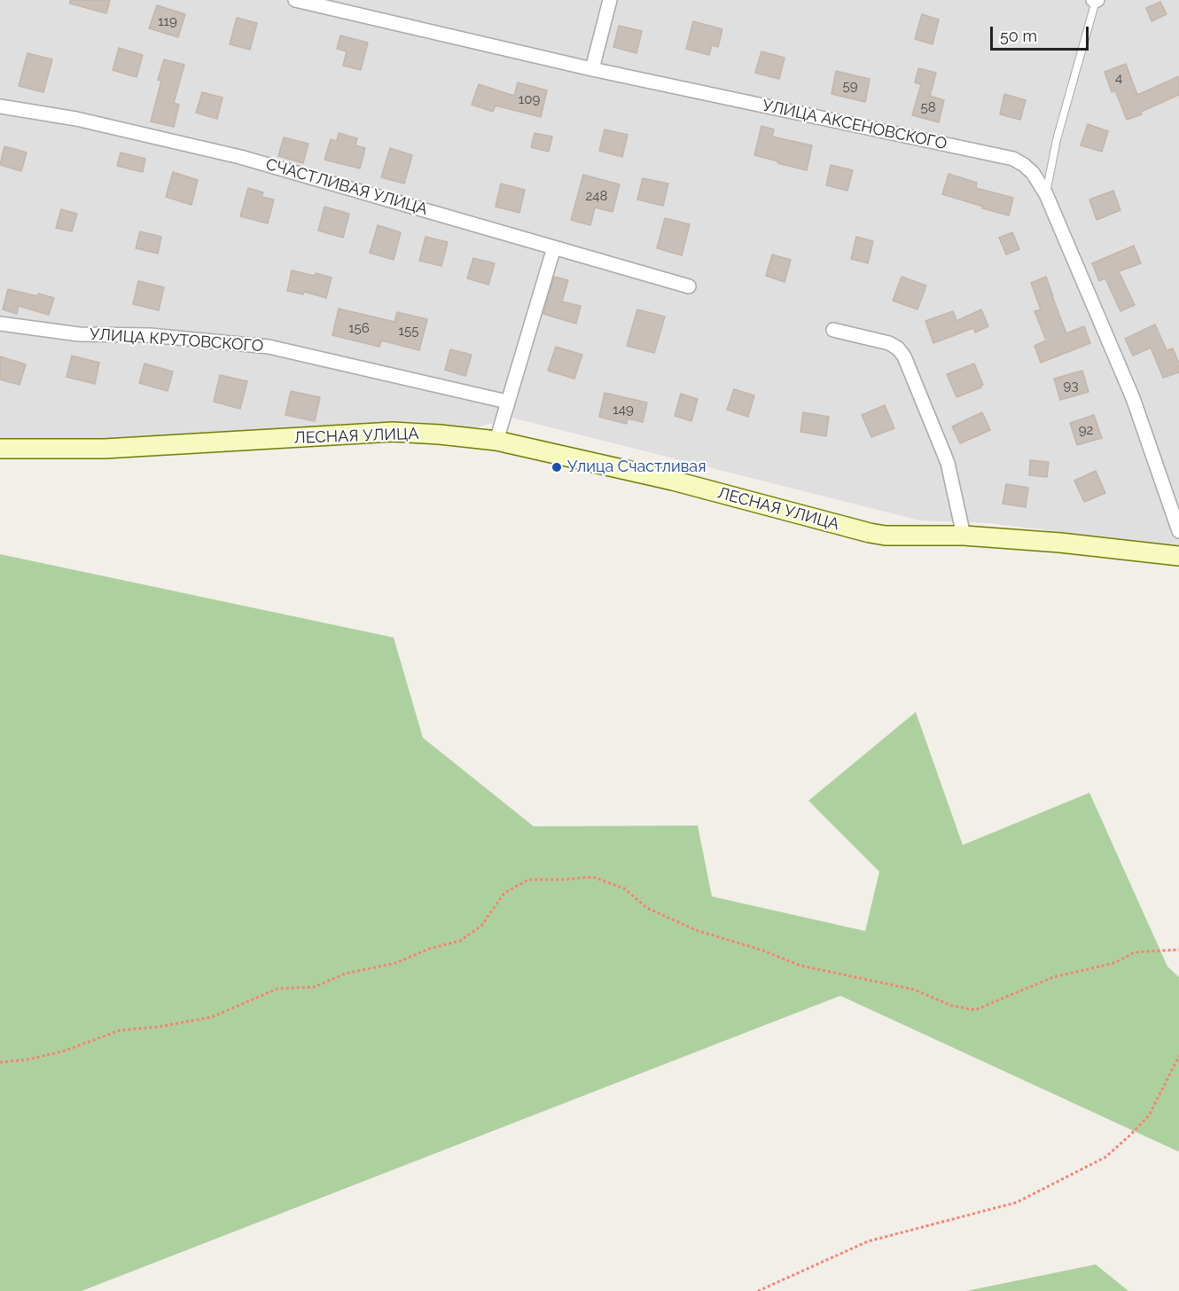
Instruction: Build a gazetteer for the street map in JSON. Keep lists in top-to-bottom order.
{
  "streets": {
    "main road": ["ЛЕСНАЯ УЛИЦА"],
    "street": ["УЛИЦА АКСЕНОВСКОГО", "СЧАСТЛИВАЯ УЛИЦА", "УЛИЦА КРУТОВСКОГО"]
  },
  "places": ["Улица Счастливая"],
  "house_numbers": [
    "119",
    "4",
    "59",
    "109",
    "58",
    "248",
    "156",
    "155",
    "93",
    "149",
    "92"
  ],
  "scale_bar": "50 m"
}
